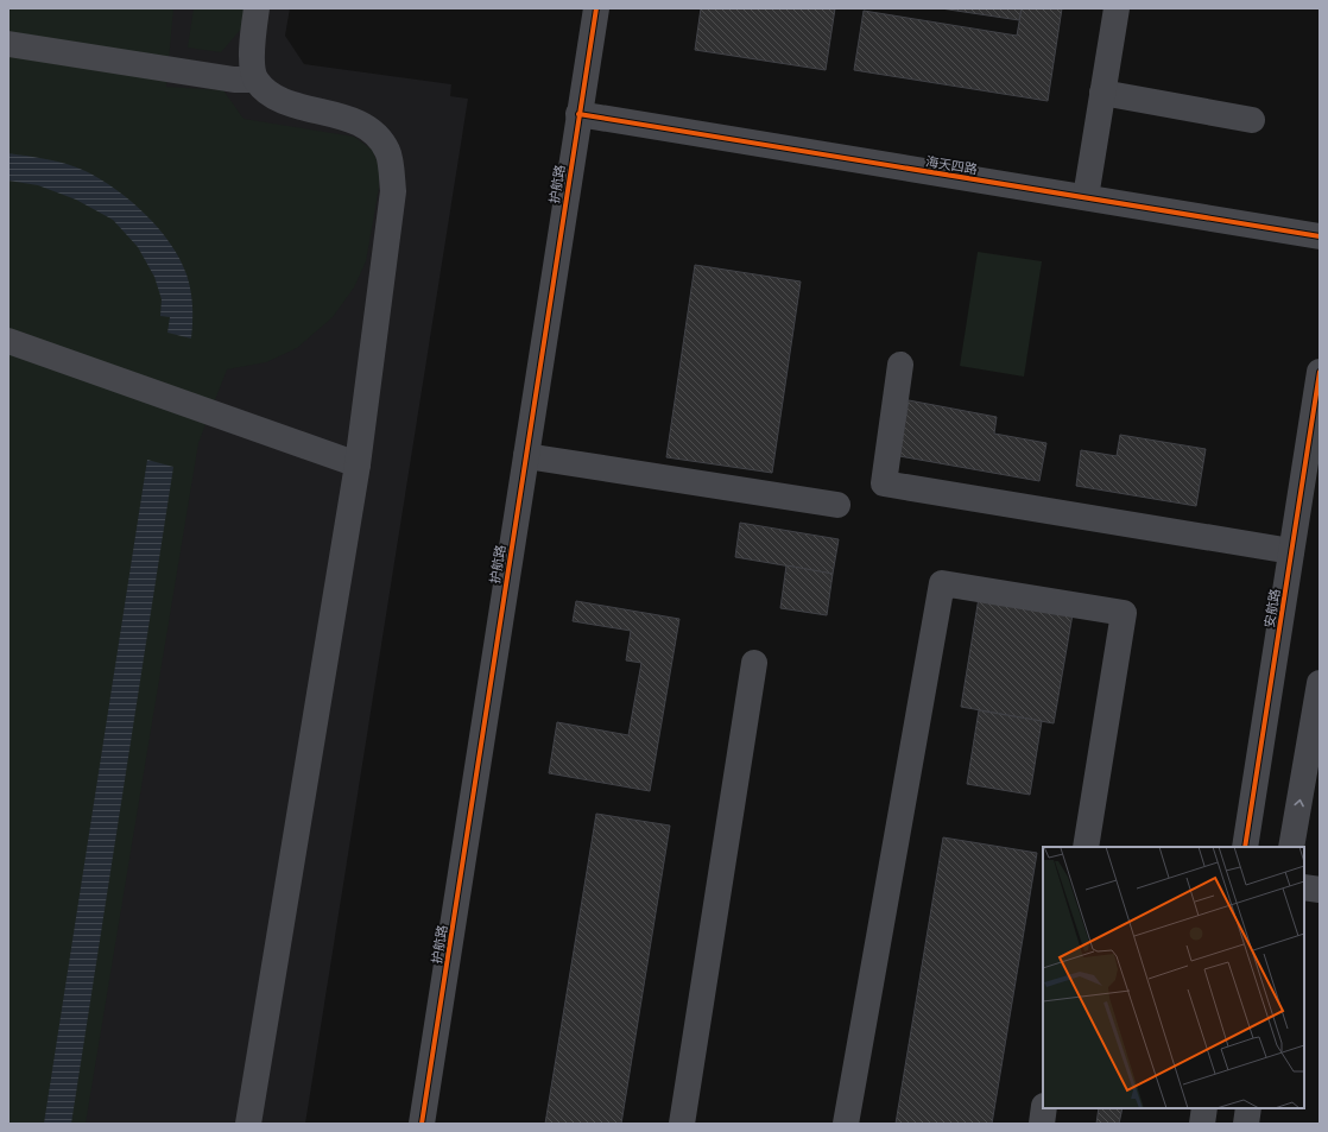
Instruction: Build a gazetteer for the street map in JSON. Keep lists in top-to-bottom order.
{
  "streets": {
    "street": ["海天四路", "护航路", "安航路"]
  },
  "crossings": [
    ["海天四路", "护航路"]
  ]
}
